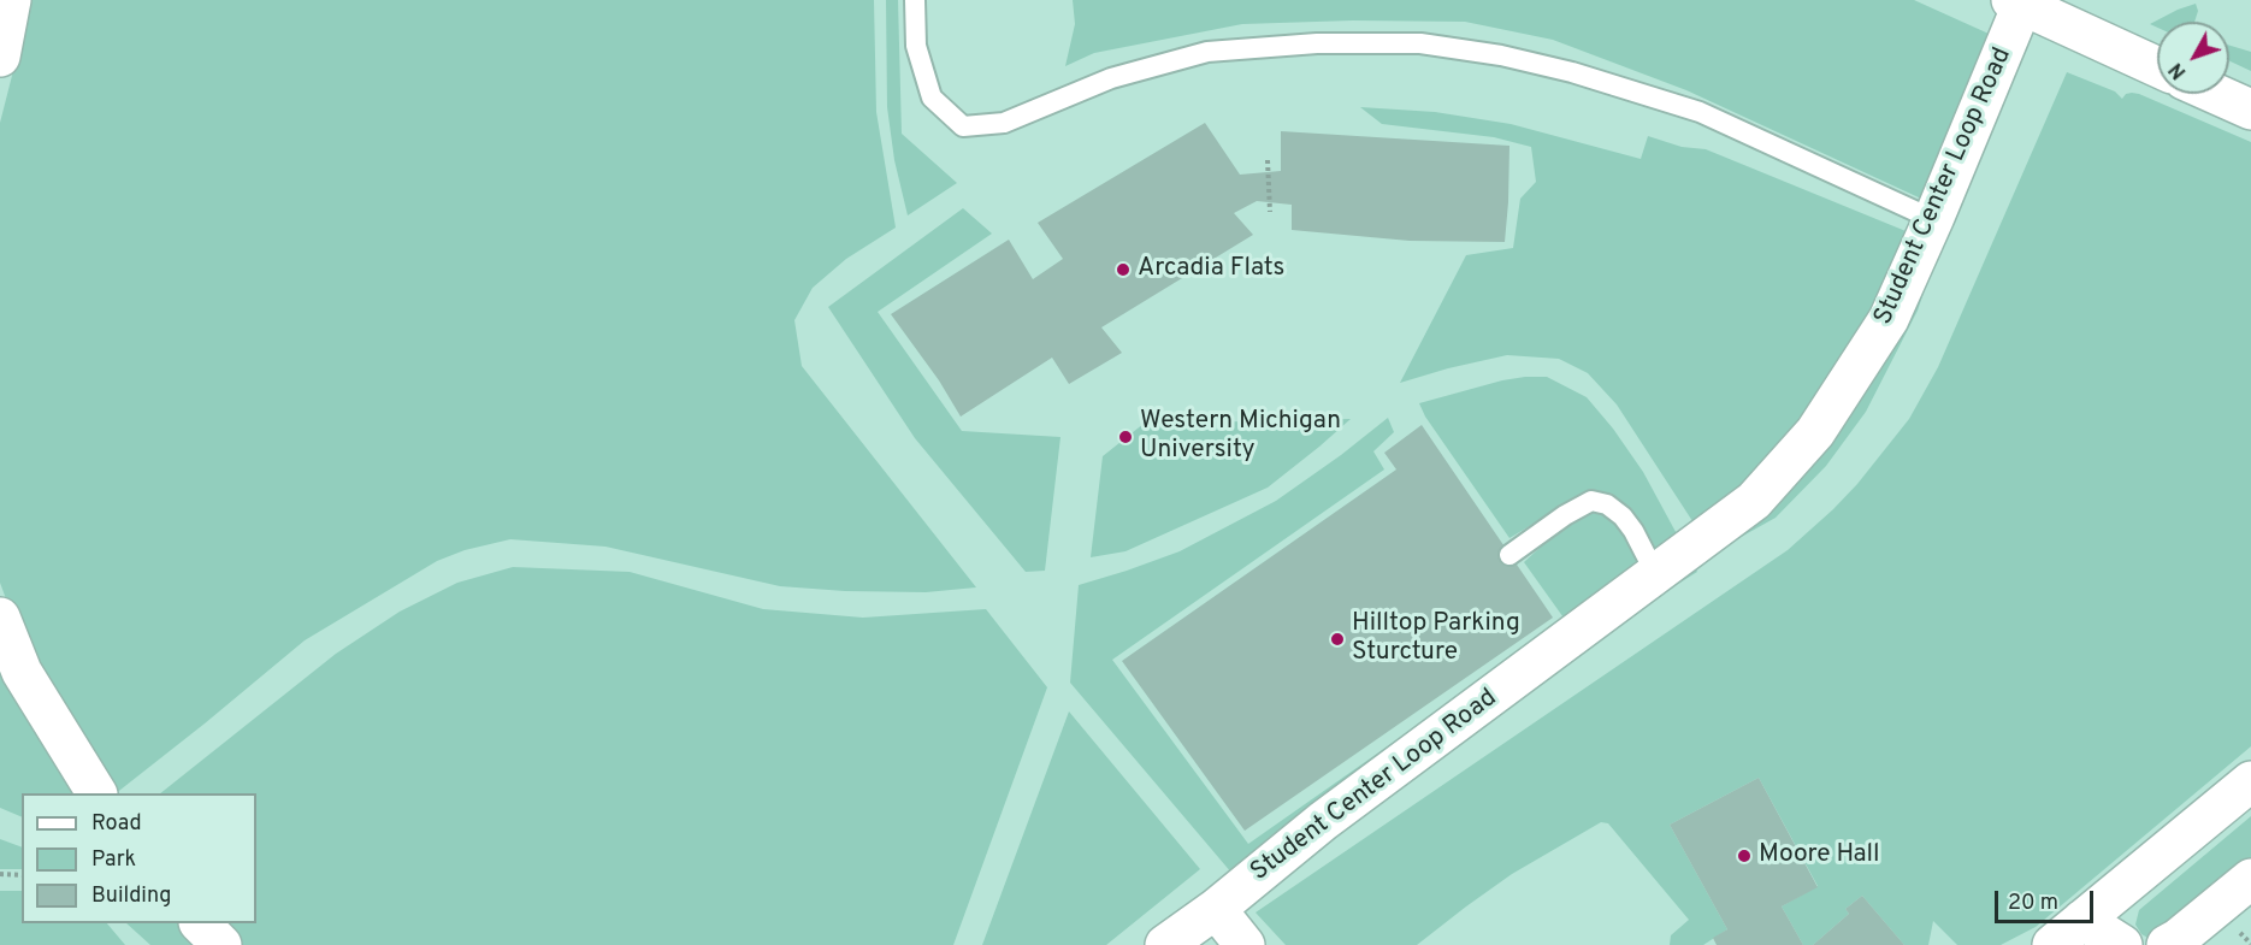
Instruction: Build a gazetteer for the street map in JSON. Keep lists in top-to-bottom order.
{
  "streets": {
    "street": ["Student Center Loop Road"]
  },
  "places": [
    "Arcadia Flats",
    "Western Michigan University",
    "Hilltop Parking Sturcture",
    "Moore Hall"
  ],
  "legend": ["Road", "Park", "Building"],
  "scale_bar": "20 m",
  "north": "bottom left"
}
